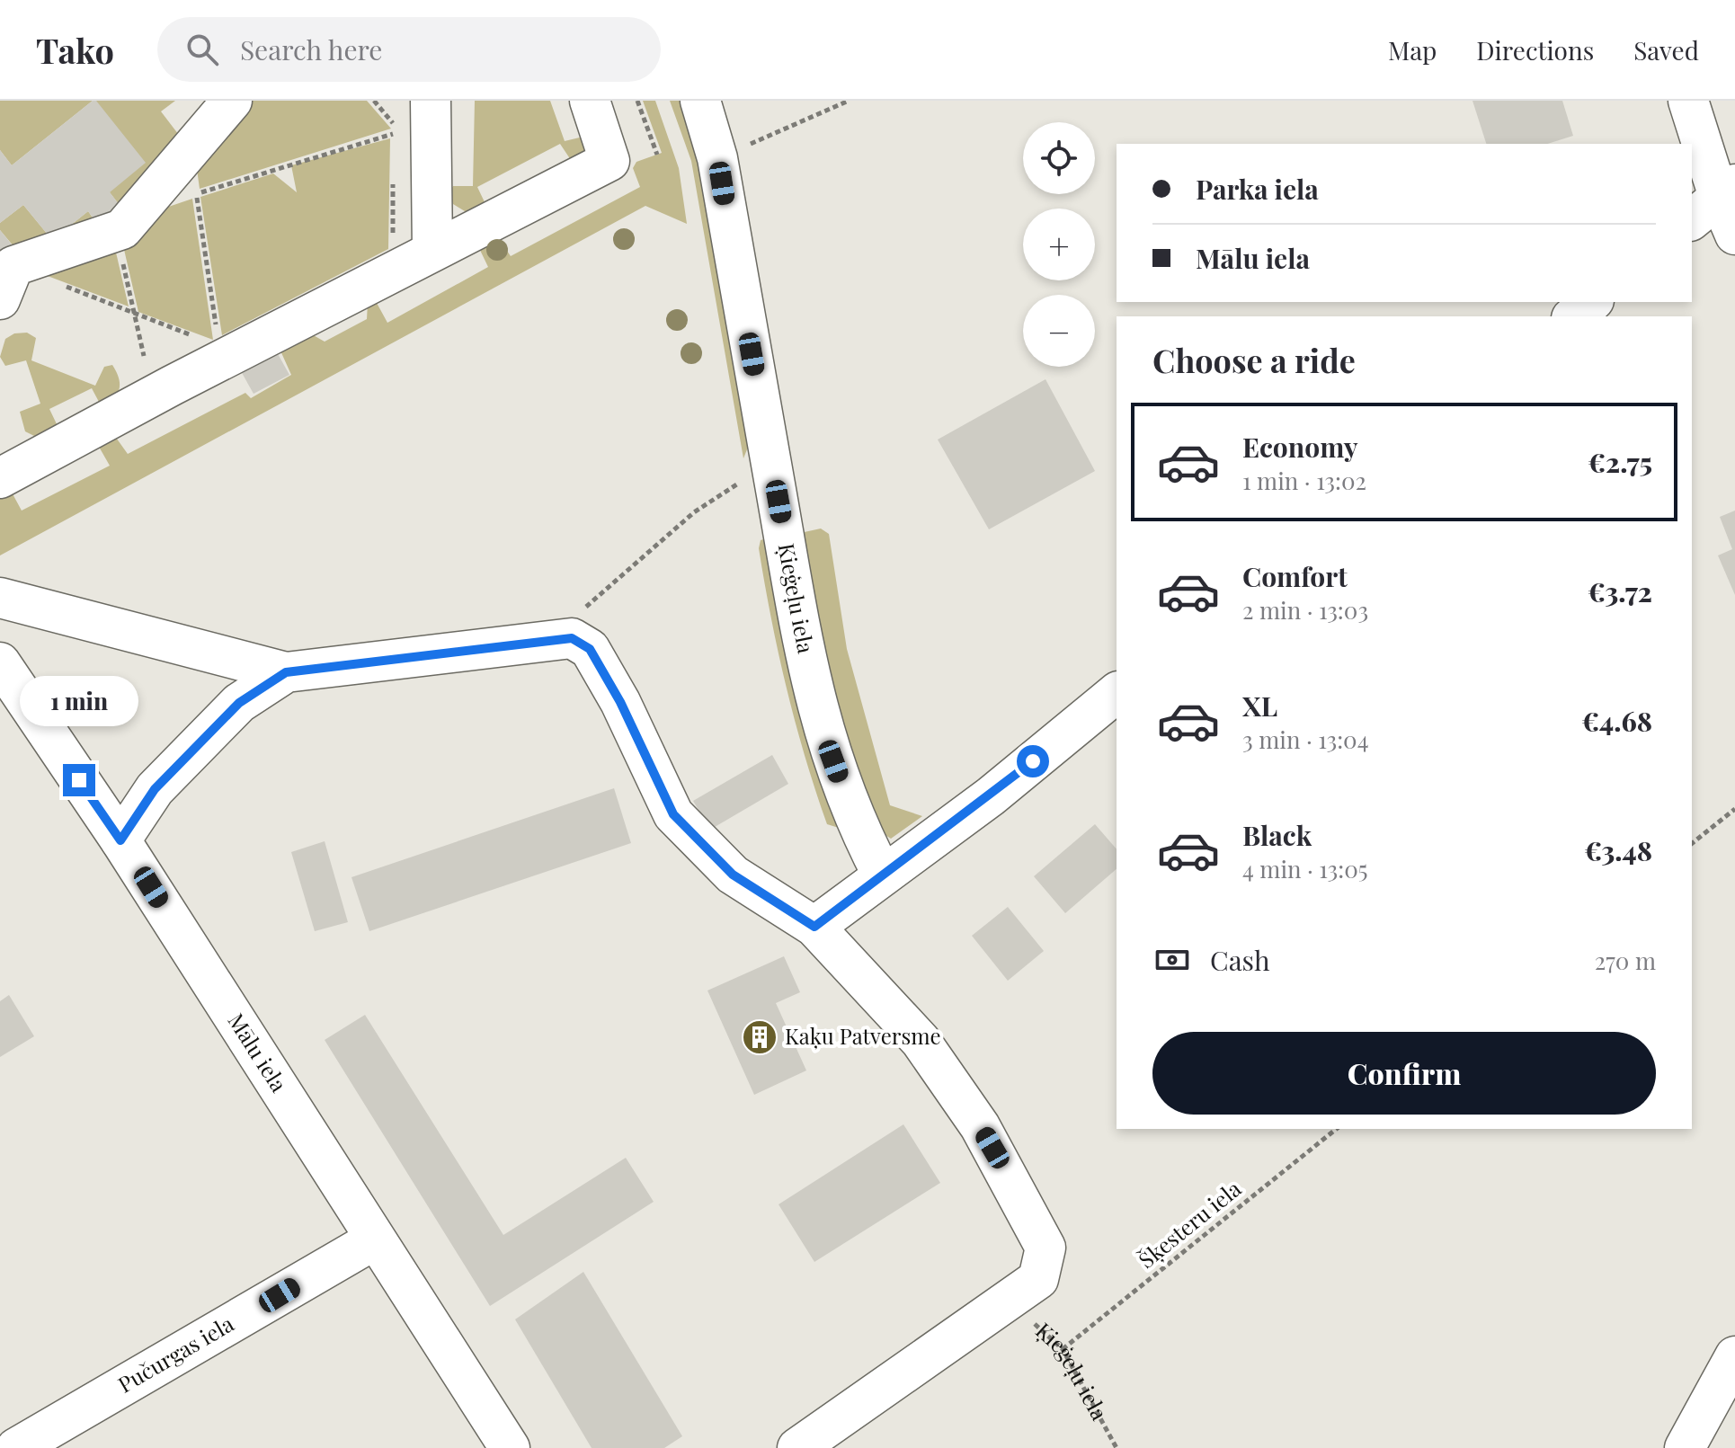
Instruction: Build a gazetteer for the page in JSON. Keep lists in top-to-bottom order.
{
  "streets": {
    "street": ["Ķieģeļu iela", "Mālu iela", "Pučurgas iela"],
    "path": ["Šķesteru iela"]
  },
  "crossings": [
    ["Ķieģeļu iela", "Šķesteru iela"],
    ["Mālu iela", "Pučurgas iela"]
  ],
  "places": {
    "building": ["Kaķu Patversme"]
  },
  "page": {
    "header": "Tako",
    "search": "Search here",
    "nav": ["Map", "Directions", "Saved"],
    "map_buttons": ["+", "−"],
    "banner": ["Parka iela", "Mālu iela"],
    "heading": "Choose a ride",
    "list": [
      {
        "name": "Economy",
        "note": "1 min · 13:02",
        "value": "€2.75"
      },
      {
        "name": "Comfort",
        "note": "2 min · 13:03",
        "value": "€3.72"
      },
      {
        "name": "XL",
        "note": "3 min · 13:04",
        "value": "€4.68"
      },
      {
        "name": "Black",
        "note": "4 min · 13:05",
        "value": "€3.48"
      }
    ],
    "bubble": "1 min",
    "pay": ["Cash", "270 m"],
    "buttons": "Confirm"
  }
}
